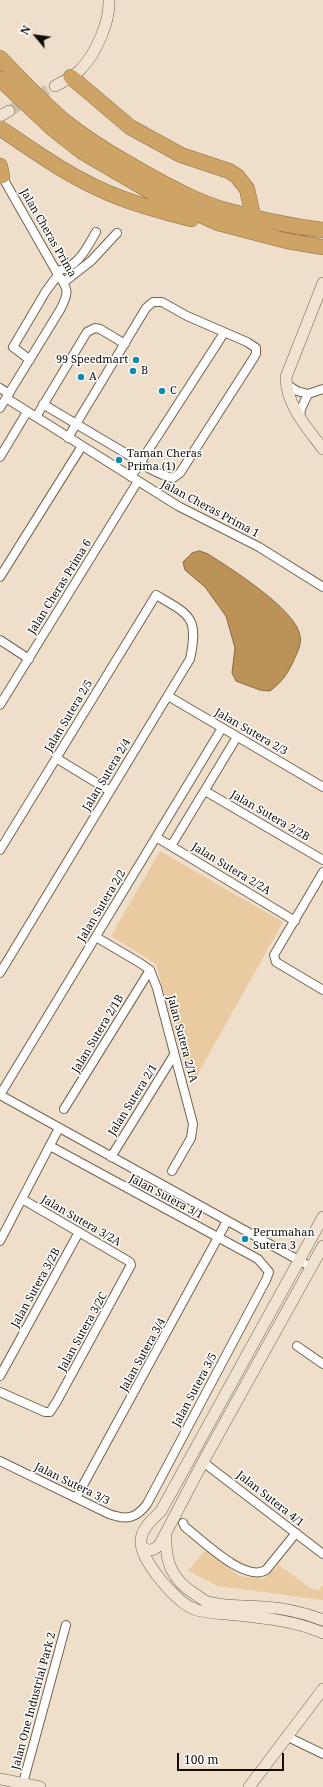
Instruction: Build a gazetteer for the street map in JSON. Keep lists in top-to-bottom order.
{
  "streets": {
    "street": [
      "Jalan Cheras Prima",
      "Jalan Cheras Prima 1",
      "Jalan Cheras Prima 6",
      "Jalan Sutera 2/5",
      "Jalan Sutera 2/3",
      "Jalan Sutera 2/4",
      "Jalan Sutera 2/2B",
      "Jalan Sutera 2/2A",
      "Jalan Sutera 2/2",
      "Jalan Sutera 2/1B",
      "Jalan Sutera 2/1A",
      "Jalan Sutera 2/1",
      "Jalan Sutera 3/1",
      "Jalan Sutera 3/2A",
      "Jalan Sutera 3/2B",
      "Jalan Sutera 3/2C",
      "Jalan Sutera 3/4",
      "Jalan Sutera 3/5",
      "Jalan Sutera 3/3",
      "Jalan Sutera 4/1",
      "Jalan One Industrial Park 2"
    ]
  },
  "crossings": [
    ["Jalan Cheras Prima", "Jalan Cheras Prima 1"],
    ["Jalan Cheras Prima 1", "Jalan Cheras Prima 6"],
    ["Jalan Sutera 2/5", "Jalan Sutera 2/4"],
    ["Jalan Sutera 2/3", "Jalan Sutera 2/4"],
    ["Jalan Sutera 2/3", "Jalan Sutera 2/2"],
    ["Jalan Sutera 2/2A", "Jalan Sutera 2/2"],
    ["Jalan Sutera 2/1B", "Jalan Sutera 2/1A"],
    ["Jalan Sutera 2/1A", "Jalan Sutera 2/1"],
    ["Jalan Sutera 3/1", "Jalan Sutera 3/4"],
    ["Jalan Sutera 3/1", "Jalan Sutera 3/5"],
    ["Jalan Sutera 3/2A", "Jalan Sutera 3/2B"],
    ["Jalan Sutera 3/2A", "Jalan Sutera 3/2C"],
    ["Jalan Sutera 3/4", "Jalan Sutera 3/3"],
    ["Jalan Sutera 3/5", "Jalan Sutera 3/3"]
  ],
  "places": [
    "99 Speedmart",
    "B",
    "A",
    "C",
    "Taman Cheras Prima (1)",
    "Perumahan Sutera 3"
  ],
  "scale_bar": "100 m",
  "north": "top left"
}
